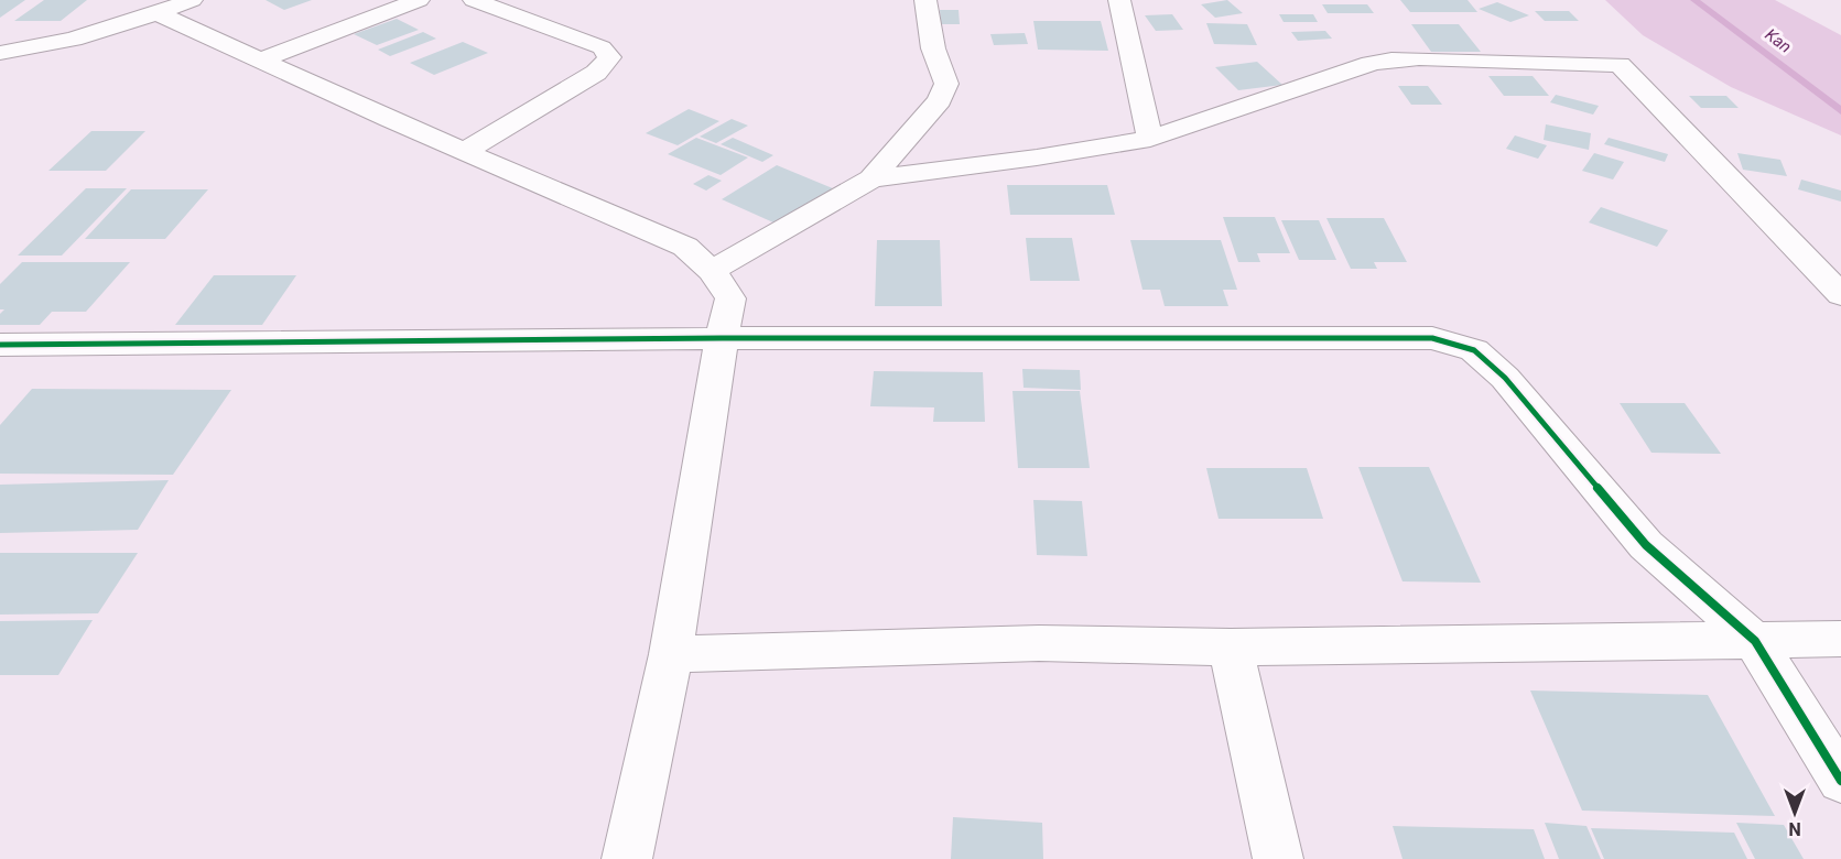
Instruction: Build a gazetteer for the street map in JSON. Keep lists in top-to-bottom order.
{
  "water": ["Kan"],
  "north": "bottom"
}
